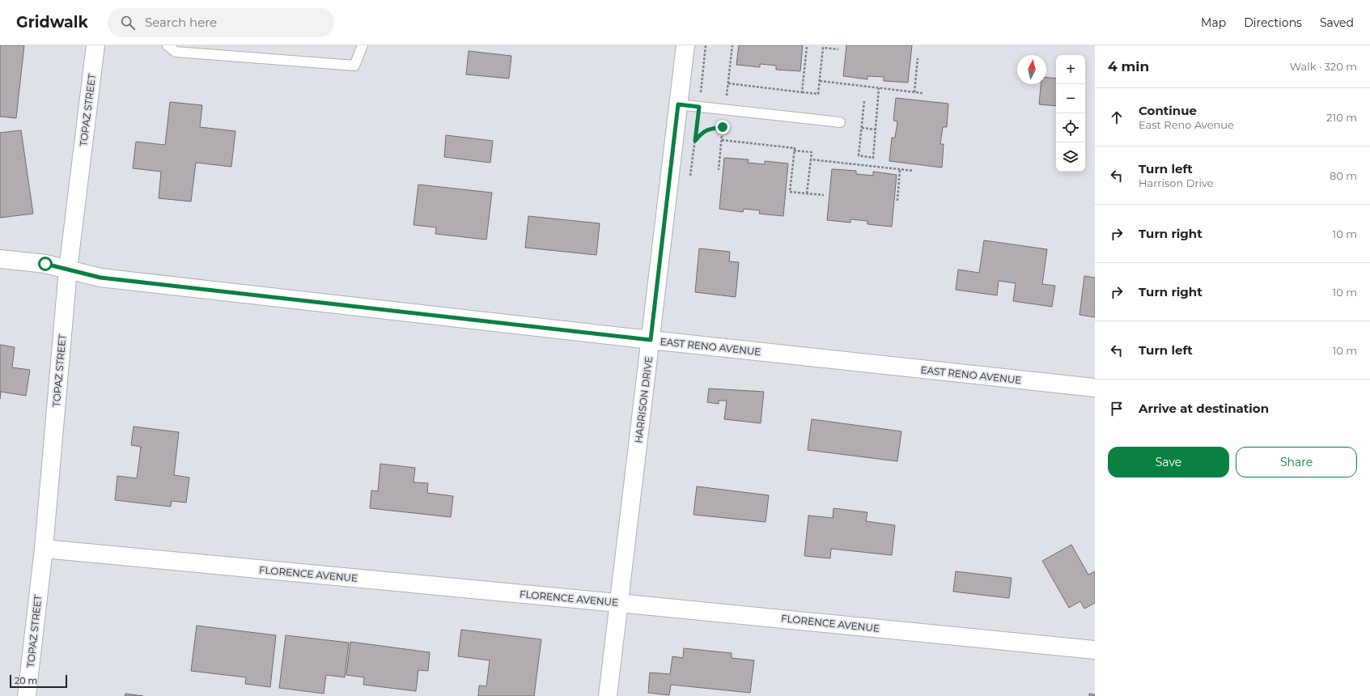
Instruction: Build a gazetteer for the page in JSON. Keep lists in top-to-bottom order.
{
  "streets": {
    "street": [
      "TOPAZ STREET",
      "EAST RENO AVENUE",
      "HARRISON DRIVE",
      "FLORENCE AVENUE"
    ]
  },
  "crossings": [
    ["TOPAZ STREET", "EAST RENO AVENUE"],
    ["TOPAZ STREET", "FLORENCE AVENUE"],
    ["EAST RENO AVENUE", "HARRISON DRIVE"],
    ["HARRISON DRIVE", "FLORENCE AVENUE"]
  ],
  "scale_bar": "20 m",
  "north": "top",
  "page": {
    "header": "Gridwalk",
    "search": "Search here",
    "nav": ["Map", "Directions", "Saved"],
    "heading": ["4 min", "Walk · 320 m"],
    "map_buttons": ["+", "−"],
    "list": [
      ["Continue", "East Reno Avenue", "210 m"],
      ["Turn left", "Harrison Drive", "80 m"],
      ["Turn right", "10 m"],
      ["Turn right", "10 m"],
      ["Turn left", "10 m"],
      "Arrive at destination"
    ],
    "buttons": ["Save", "Share"],
    "scale": "20 m"
  }
}
